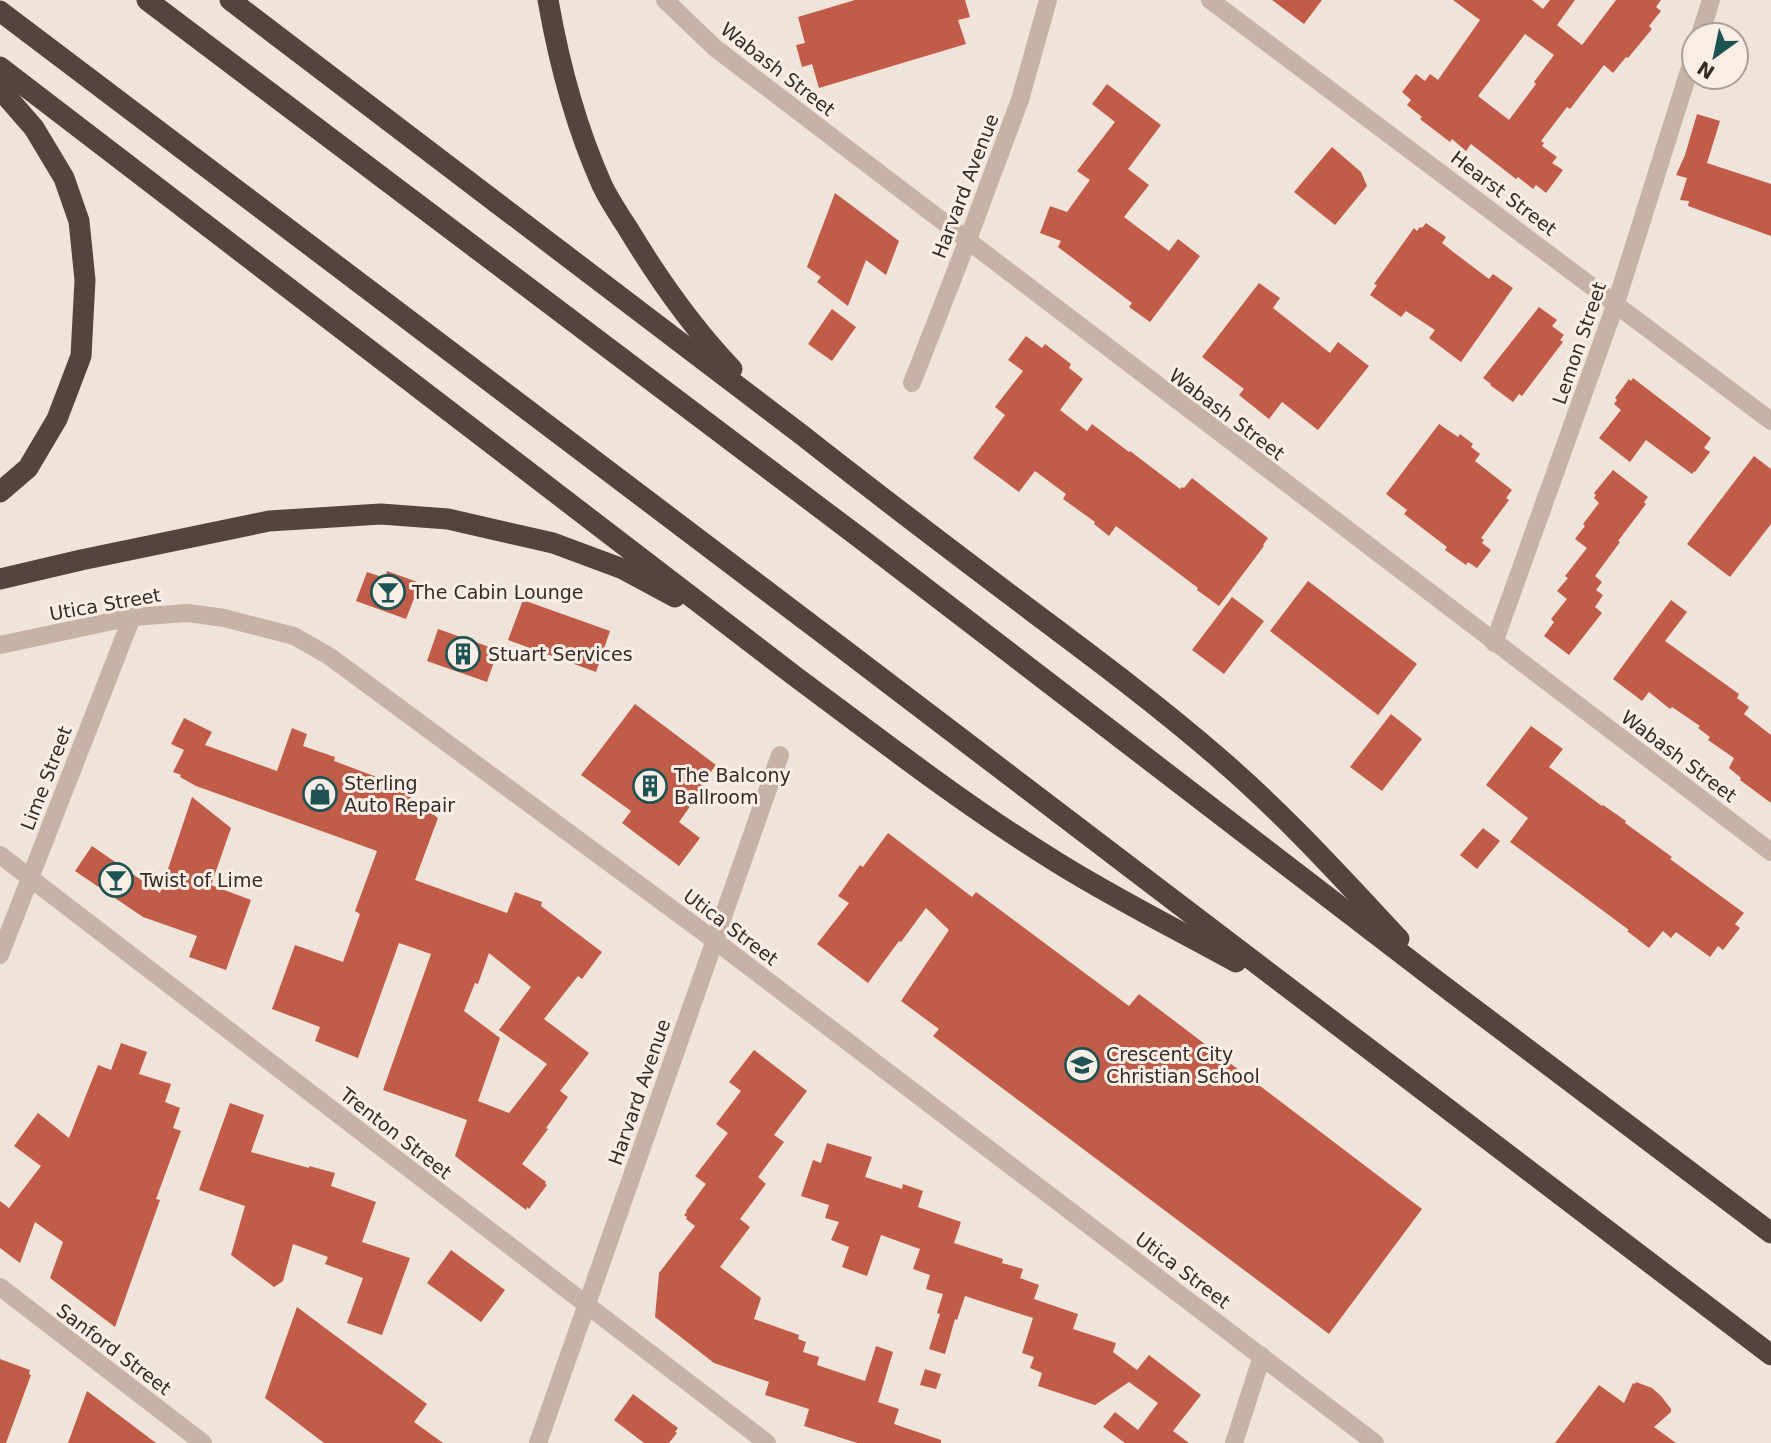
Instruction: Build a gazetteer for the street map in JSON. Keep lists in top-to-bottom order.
{
  "streets": {
    "street": [
      "Wabash Street",
      "Harvard Avenue",
      "Hearst Street",
      "Lemon Street",
      "Utica Street",
      "Lime Street",
      "Trenton Street",
      "Sanford Street"
    ]
  },
  "crossings": [
    ["Wabash Street", "Harvard Avenue"],
    ["Wabash Street", "Lemon Street"],
    ["Harvard Avenue", "Utica Street"],
    ["Harvard Avenue", "Trenton Street"],
    ["Hearst Street", "Lemon Street"],
    ["Utica Street", "Lime Street"],
    ["Lime Street", "Trenton Street"]
  ],
  "places": {
    "bar": ["The Cabin Lounge", "Twist of Lime"],
    "building": ["Stuart Services", "The Balcony Ballroom"],
    "shop": ["Sterling Auto Repair"],
    "school or university": ["Crescent City Christian School"]
  },
  "north": "bottom left"
}
